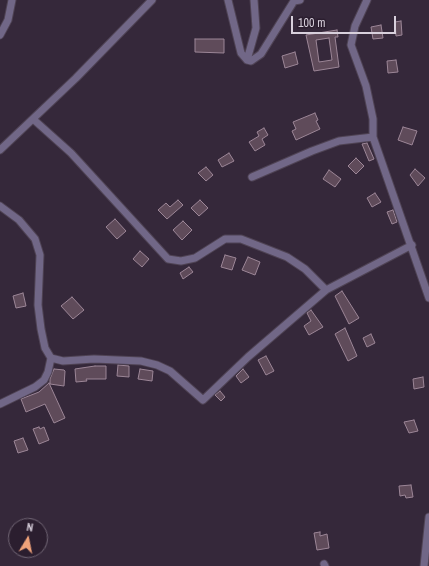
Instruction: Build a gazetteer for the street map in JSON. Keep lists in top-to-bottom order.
{
  "scale_bar": "100 m",
  "north": "top"
}
